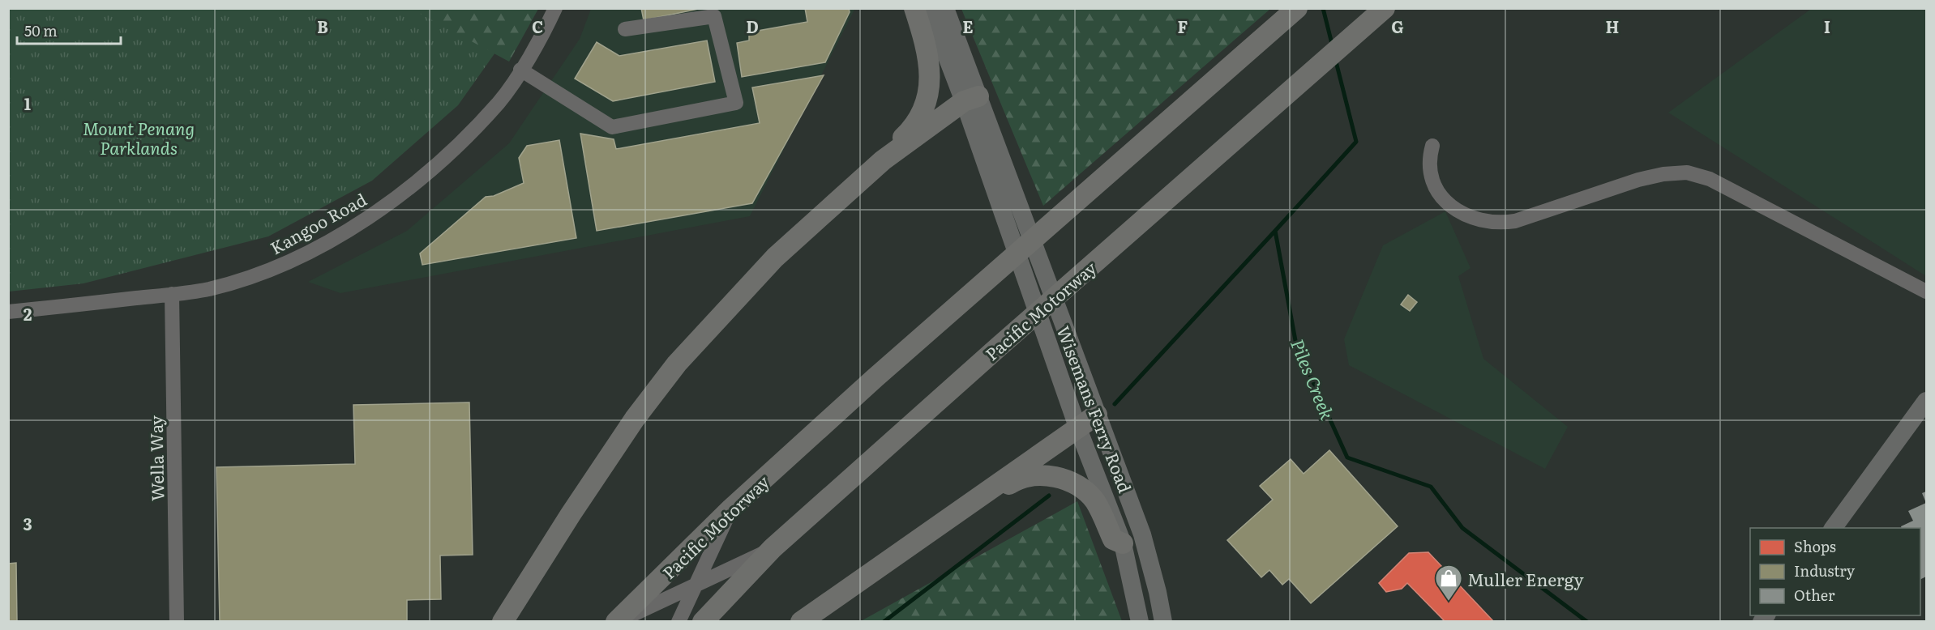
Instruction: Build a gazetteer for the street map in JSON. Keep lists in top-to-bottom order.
{
  "streets": {
    "highway": ["Pacific Motorway"],
    "main road": ["Wisemans Ferry Road"],
    "street": ["Kangoo Road", "Wella Way"]
  },
  "crossings": [
    ["Kangoo Road", "Wella Way"]
  ],
  "water": ["Piles Creek"],
  "parks": ["Mount Penang Parklands"],
  "places": {
    "shop": ["Muller Energy"]
  },
  "legend": ["Shops", "Industry", "Other"],
  "scale_bar": "50 m",
  "grid": {
    "columns": [
      "B",
      "C",
      "D",
      "E",
      "F",
      "G",
      "H",
      "I"
    ],
    "rows": ["1", "2", "3"]
  }
}
